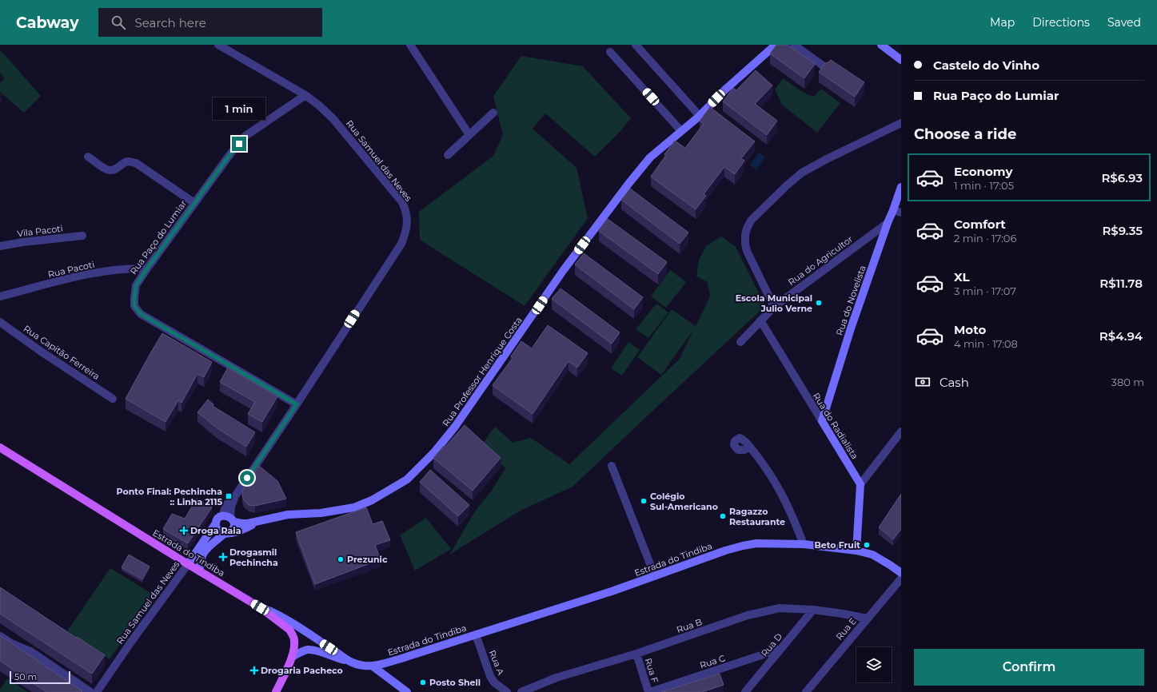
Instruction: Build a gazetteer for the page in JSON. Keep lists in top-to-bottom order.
{
  "streets": {
    "main road": ["Estrada do Tindiba"],
    "street": [
      "Rua Samuel das Neves",
      "Vila Pacoti",
      "Rua Paço do Lumiar",
      "Rua do Agricultor",
      "Rua Pacoti",
      "Rua do Novelista",
      "Rua Capitão Ferreira",
      "Rua Professor Henrique Costa",
      "Rua do Radialista",
      "Rua B",
      "Rua E",
      "Rua D",
      "Rua C",
      "Rua A",
      "Rua F"
    ]
  },
  "crossings": [
    ["Rua Samuel das Neves", "Rua Paço do Lumiar"],
    ["Rua Samuel das Neves", "Rua Professor Henrique Costa"],
    ["Rua Samuel das Neves", "Estrada do Tindiba"],
    ["Rua Paço do Lumiar", "Rua Pacoti"],
    ["Rua do Agricultor", "Rua do Novelista"],
    ["Rua do Agricultor", "Rua do Radialista"],
    ["Rua do Novelista", "Rua do Radialista"],
    ["Rua Professor Henrique Costa", "Estrada do Tindiba"],
    ["Estrada do Tindiba", "Rua A"],
    ["Rua B", "Rua E"],
    ["Rua B", "Rua D"],
    ["Rua B", "Rua F"],
    ["Rua D", "Rua C"],
    ["Rua C", "Rua F"]
  ],
  "places": {
    "other": [
      "Escola Municipal Julio Verne",
      "Colégio Sul-Americano",
      "Ragazzo Restaurante",
      "Beto Fruit",
      "Prezunic",
      "Posto Shell"
    ],
    "transit": ["Ponto Final: Pechincha :: Linha 2115"],
    "health": ["Droga Raia", "Drogasmil Pechincha", "Drogaria Pacheco"]
  },
  "scale_bar": "50 m",
  "page": {
    "header": "Cabway",
    "search": "Search here",
    "nav": ["Map", "Directions", "Saved"],
    "banner": ["Castelo do Vinho", "Rua Paço do Lumiar"],
    "bubble": "1 min",
    "heading": "Choose a ride",
    "list": [
      {
        "name": "Economy",
        "note": "1 min · 17:05",
        "value": "R$6.93"
      },
      {
        "name": "Comfort",
        "note": "2 min · 17:06",
        "value": "R$9.35"
      },
      {
        "name": "XL",
        "note": "3 min · 17:07",
        "value": "R$11.78"
      },
      {
        "name": "Moto",
        "note": "4 min · 17:08",
        "value": "R$4.94"
      }
    ],
    "pay": ["Cash", "380 m"],
    "buttons": "Confirm",
    "scale": "50 m"
  }
}
